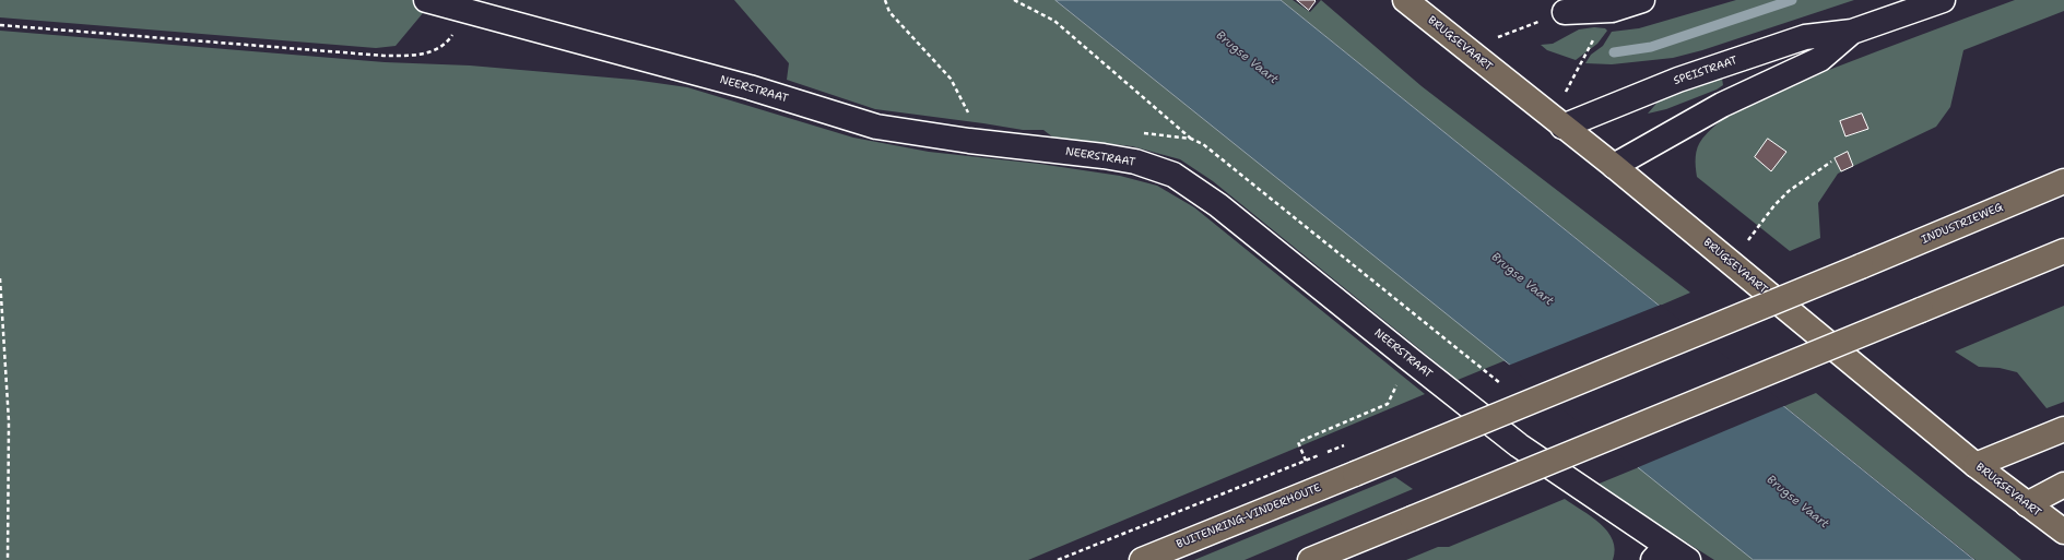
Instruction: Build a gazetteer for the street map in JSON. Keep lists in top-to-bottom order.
{
  "streets": {
    "main road": ["BRUGSEVAART", "INDUSTRIEWEG", "BUITENRING-VINDERHOUTE"],
    "street": ["SPEISTRAAT", "NEERSTRAAT"]
  },
  "crossings": [
    ["BRUGSEVAART", "SPEISTRAAT"],
    ["INDUSTRIEWEG", "BUITENRING-VINDERHOUTE"]
  ],
  "water": ["Brugse Vaart"]
}
